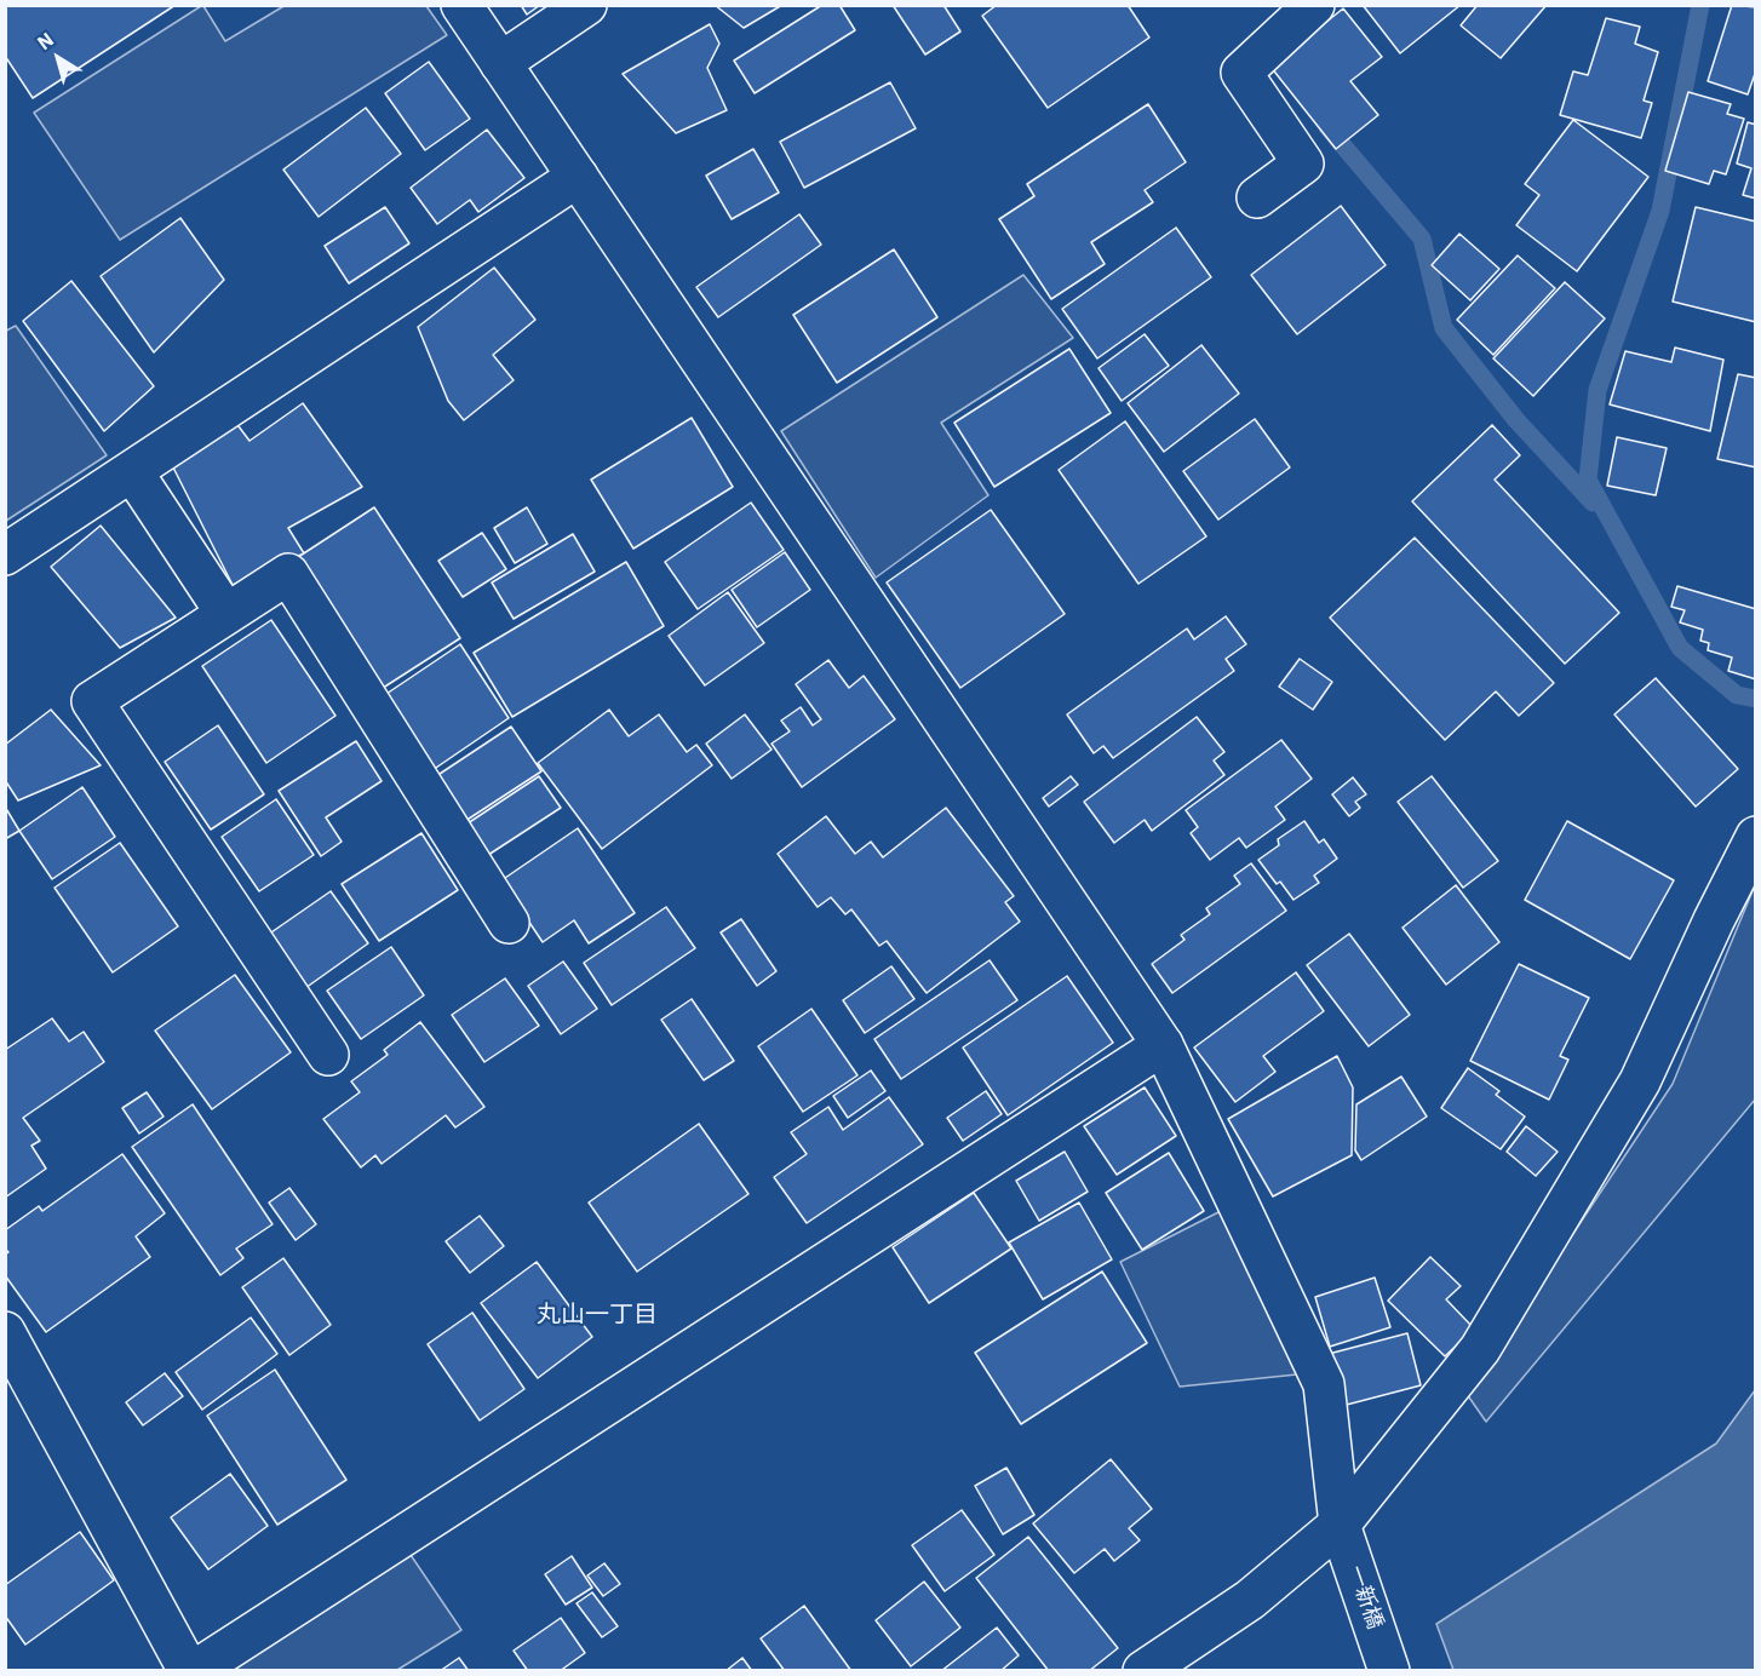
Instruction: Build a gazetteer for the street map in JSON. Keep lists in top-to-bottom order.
{
  "streets": {
    "street": ["一新橋"]
  },
  "districts": ["丸山一丁目"],
  "north": "top left"
}
